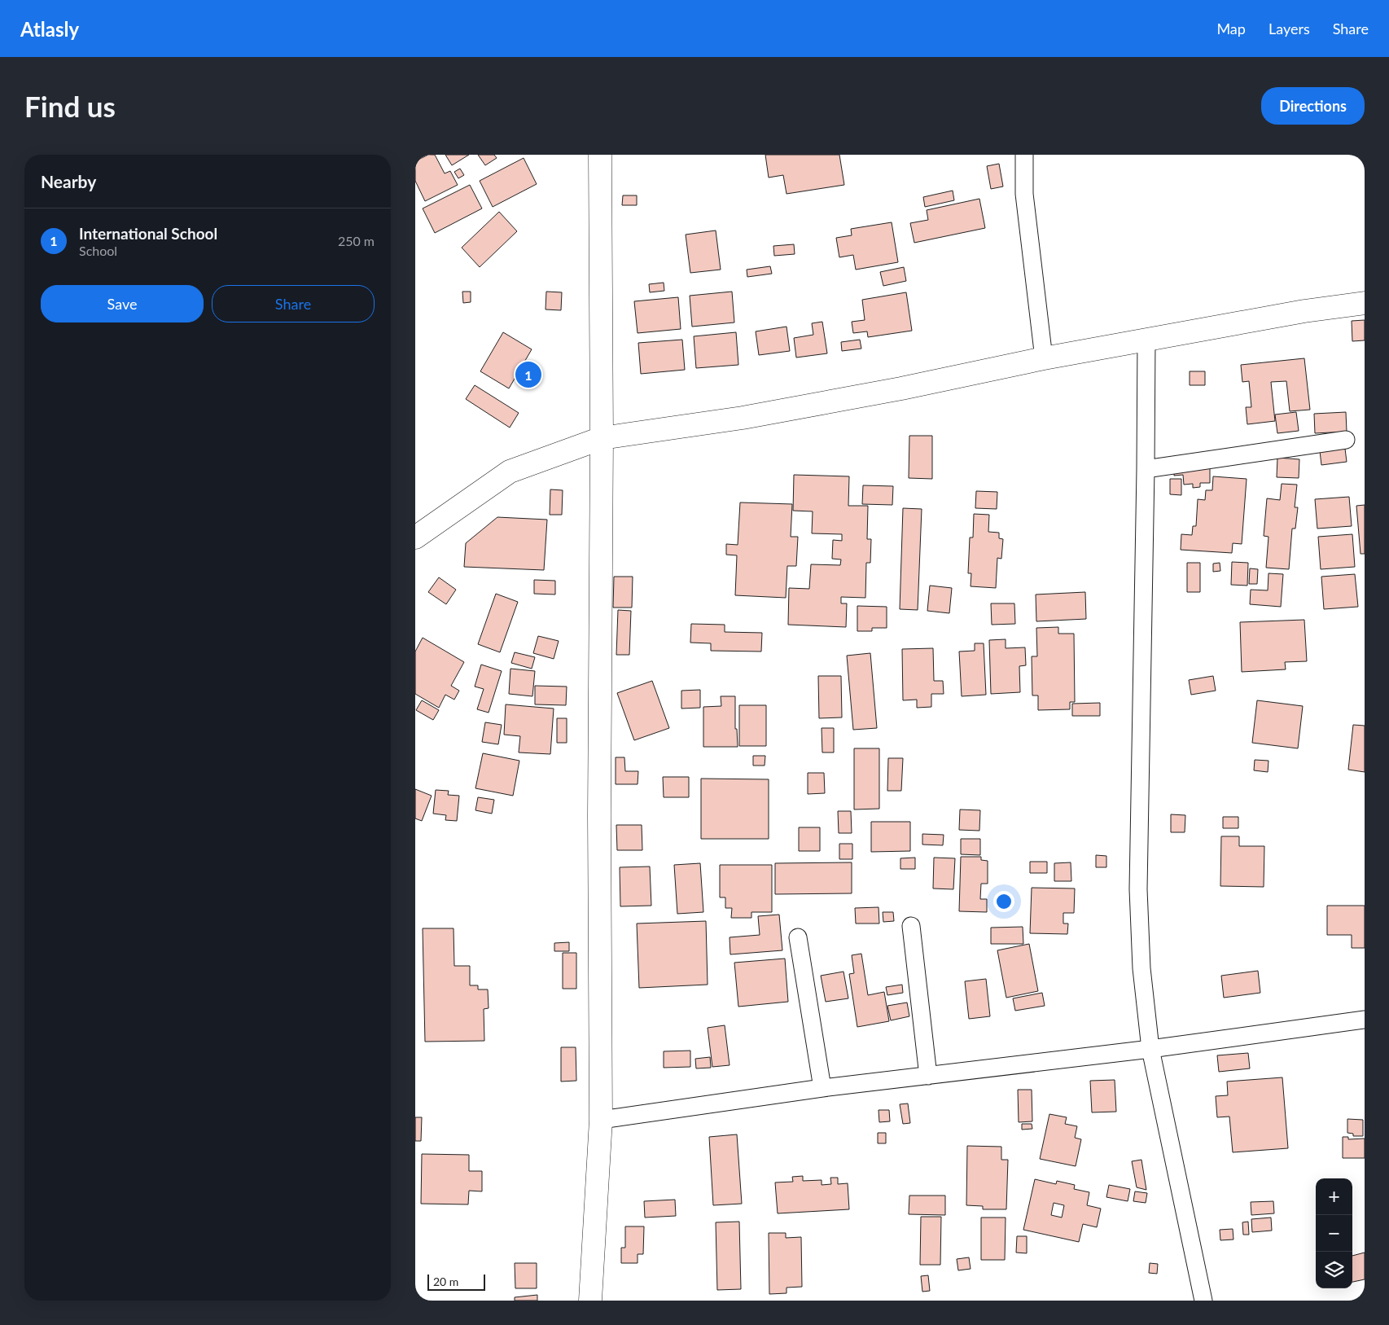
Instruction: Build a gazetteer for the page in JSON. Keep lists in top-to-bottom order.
{
  "scale_bar": "20 m",
  "page": {
    "header": "Atlasly",
    "nav": ["Map", "Layers", "Share"],
    "buttons": [
      "Directions",
      ["Save", "Share"]
    ],
    "title": "Find us",
    "heading": "Nearby",
    "list": [
      {
        "mark": "1",
        "name": "International School",
        "note": "School",
        "value": "250 m"
      }
    ],
    "pins": "1",
    "map_buttons": ["+", "−"],
    "scale": "20 m"
  }
}
